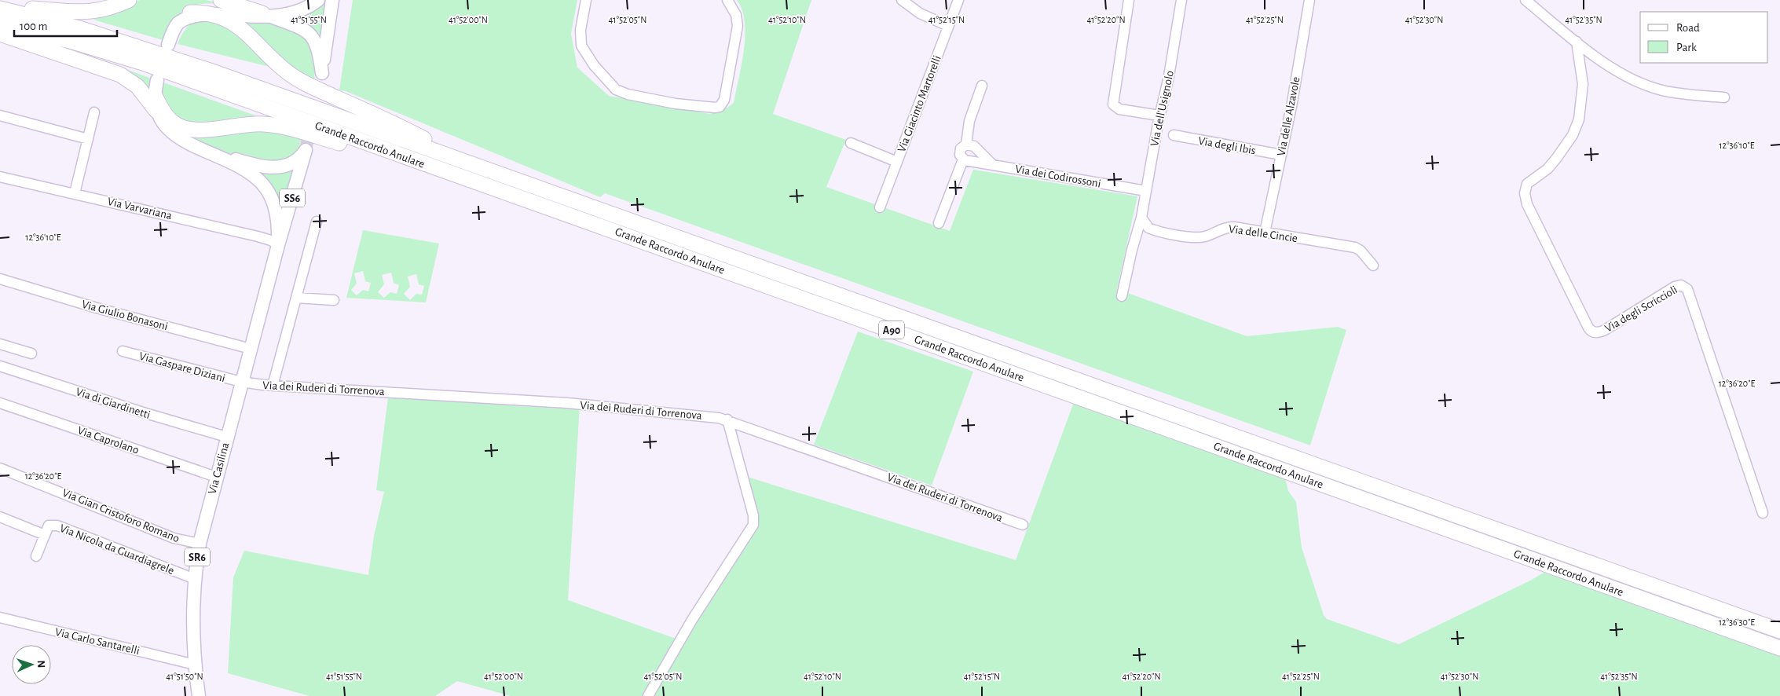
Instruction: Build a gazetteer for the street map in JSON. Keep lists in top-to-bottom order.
{
  "streets": {
    "highway": ["Grande Raccordo Anulare", "A90"],
    "main road": ["SS6", "Via Casilina", "SR6"],
    "street": [
      "Via Giacinto Martorelli",
      "Via dell'Usignolo",
      "Via delle Alzavole",
      "Via degli Ibis",
      "Via dei Codirossoni",
      "Via Varvariana",
      "Via delle Cincie",
      "Via degli Scriccioli",
      "Via Giulio Bonasoni",
      "Via Gaspare Diziani",
      "Via dei Ruderi di Torrenova",
      "Via di Giardinetti",
      "Via Caprolano",
      "Via Gian Cristoforo Romano",
      "Via Nicola da Guardiagrele",
      "Via Carlo Santarelli"
    ]
  },
  "crossings": [
    ["Via dell'Usignolo", "Via dei Codirossoni"],
    ["Via dell'Usignolo", "Via delle Cincie"],
    ["Via delle Alzavole", "Via degli Ibis"],
    ["Via delle Alzavole", "Via delle Cincie"],
    ["Via Varvariana", "Via Casilina"],
    ["Via Giulio Bonasoni", "Via Casilina"],
    ["Via Gaspare Diziani", "Via dei Ruderi di Torrenova"],
    ["Via Gaspare Diziani", "Via Casilina"],
    ["Via dei Ruderi di Torrenova", "Via Casilina"],
    ["Via di Giardinetti", "Via Casilina"],
    ["Via Caprolano", "Via Casilina"],
    ["Via Casilina", "Via Gian Cristoforo Romano"],
    ["Via Casilina", "Via Nicola da Guardiagrele"],
    ["Via Casilina", "Via Carlo Santarelli"]
  ],
  "legend": ["Road", "Park"],
  "scale_bar": "100 m",
  "north": "right",
  "coordinates": [
    "41°51'55\"N",
    "41°52'00\"N",
    "41°52'05\"N",
    "41°52'10\"N",
    "41°52'15\"N",
    "41°52'20\"N",
    "41°52'25\"N",
    "41°52'30\"N",
    "41°52'35\"N",
    "12°36'10\"E",
    "12°36'20\"E",
    "12°36'30\"E",
    "41°51'50\"N"
  ]
}
